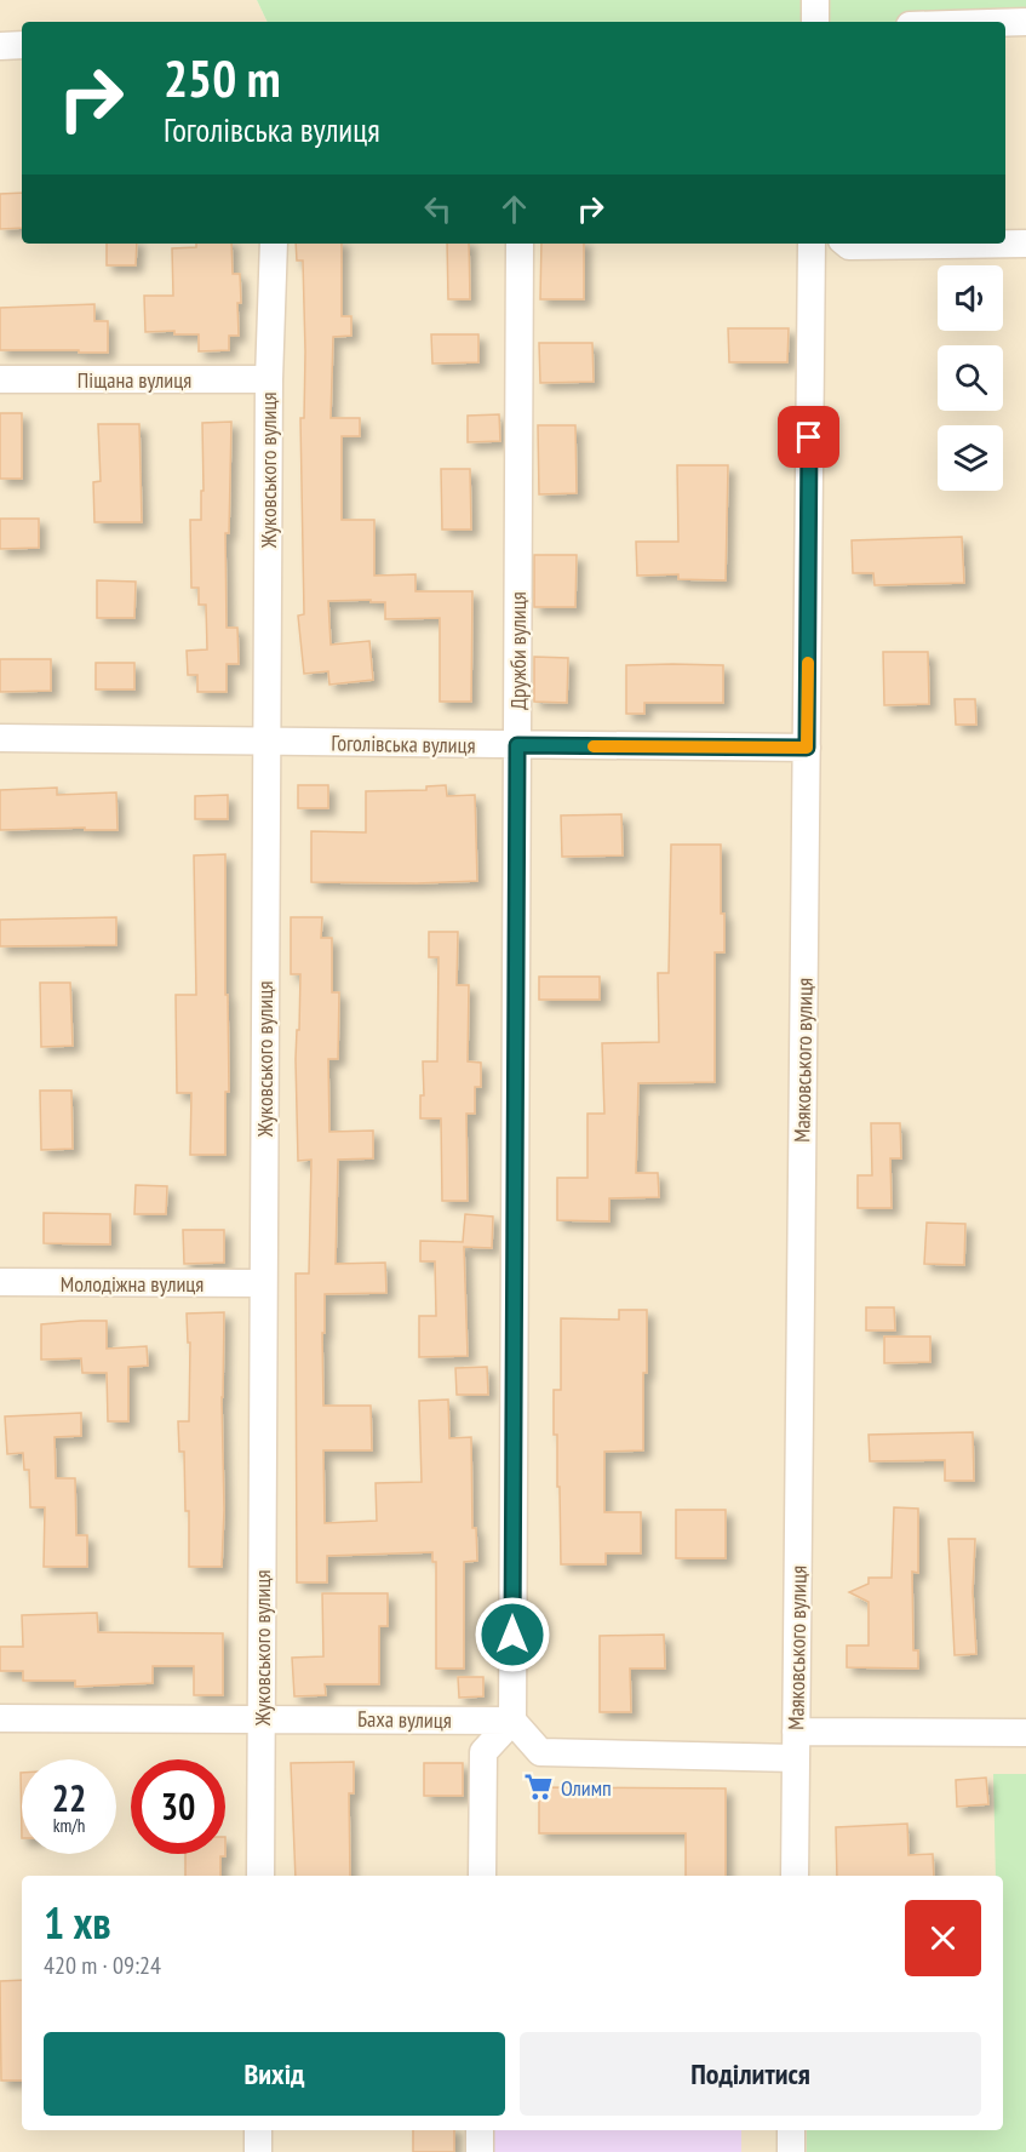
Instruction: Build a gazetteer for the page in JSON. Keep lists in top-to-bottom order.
{
  "streets": {
    "street": [
      "Піщана вулиця",
      "Жуковського вулиця",
      "Дружби вулиця",
      "Гоголівська вулиця",
      "Маяковського вулиця",
      "Молодіжна вулиця",
      "Баха вулиця"
    ]
  },
  "crossings": [
    ["Піщана вулиця", "Жуковського вулиця"],
    ["Жуковського вулиця", "Гоголівська вулиця"],
    ["Жуковського вулиця", "Молодіжна вулиця"],
    ["Жуковського вулиця", "Баха вулиця"],
    ["Дружби вулиця", "Гоголівська вулиця"],
    ["Дружби вулиця", "Баха вулиця"],
    ["Гоголівська вулиця", "Маяковського вулиця"]
  ],
  "places": {
    "supermarket": ["Олимп"]
  },
  "page": {
    "turn": ["250 m", "Гоголівська вулиця"],
    "speed": "22 km/h",
    "limit": "30",
    "heading": ["1 хв", "420 m · 09:24"],
    "buttons": ["Вихід", "Поділитися"]
  }
}
